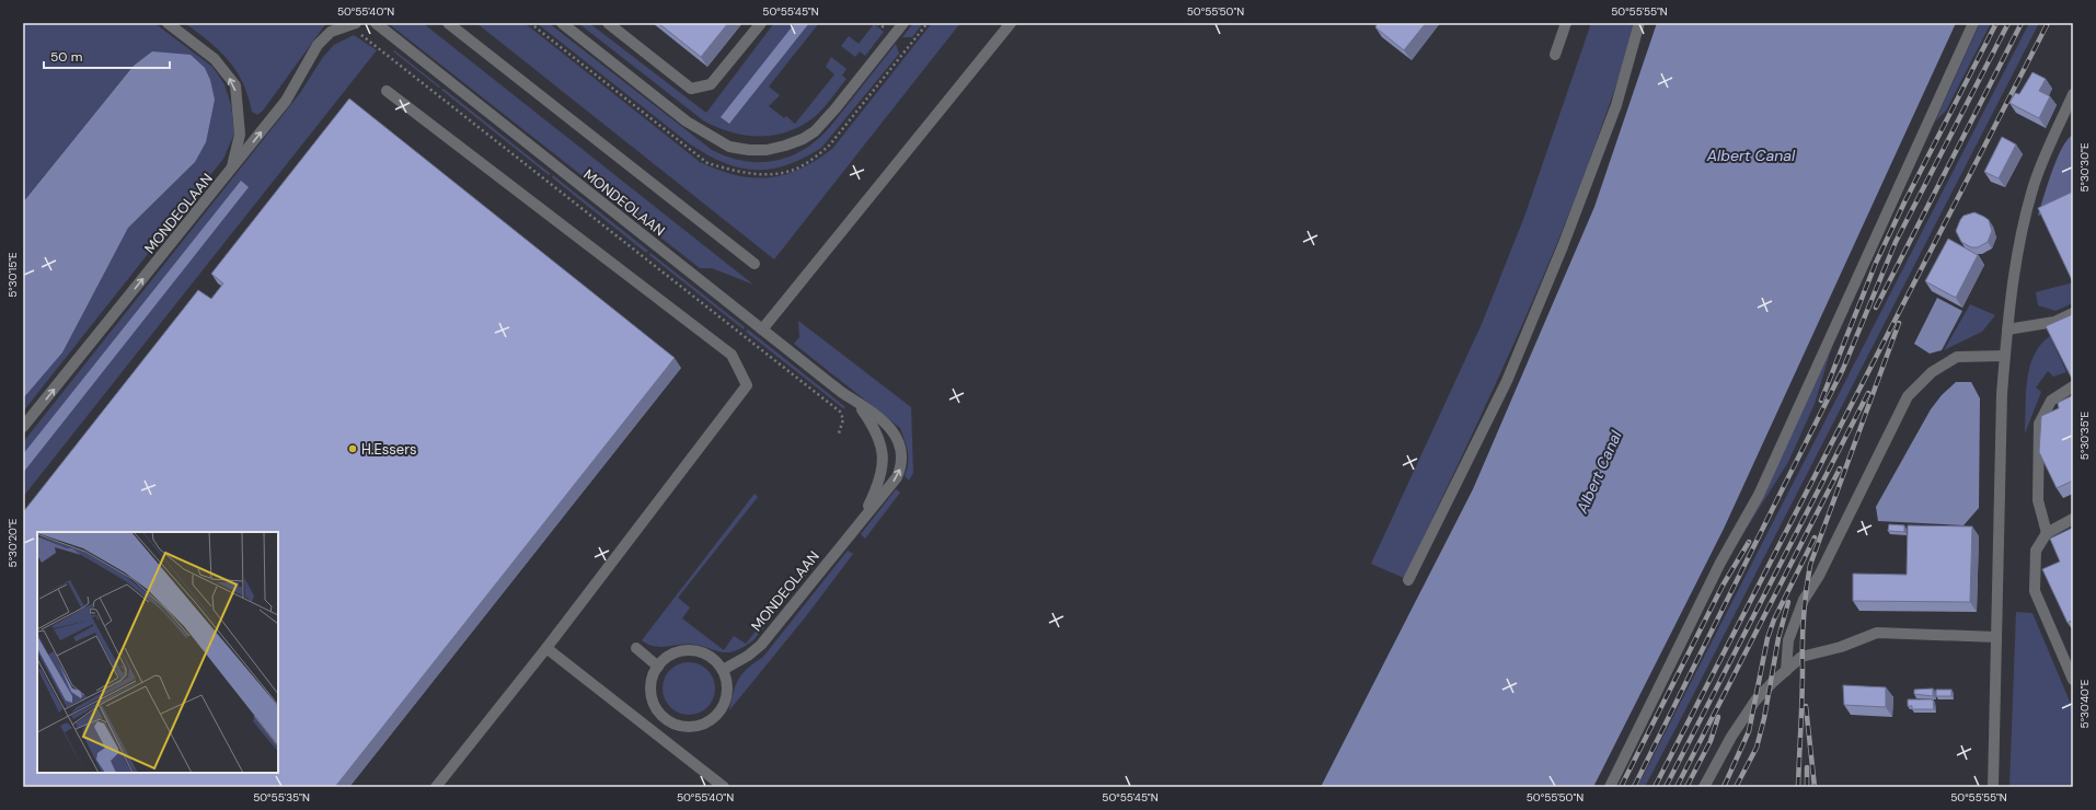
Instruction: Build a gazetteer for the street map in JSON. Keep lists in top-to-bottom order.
{
  "streets": {
    "street": ["MONDEOLAAN"]
  },
  "one_way": ["MONDEOLAAN"],
  "water": ["Albert Canal"],
  "places": ["H.Essers"],
  "scale_bar": "50 m",
  "coordinates": [
    "50°55'40\"N",
    "50°55'45\"N",
    "50°55'50\"N",
    "50°55'55\"N",
    "5°30'30\"E",
    "5°30'15\"E",
    "5°30'35\"E",
    "5°30'20\"E",
    "5°30'40\"E",
    "50°55'35\"N"
  ]
}
